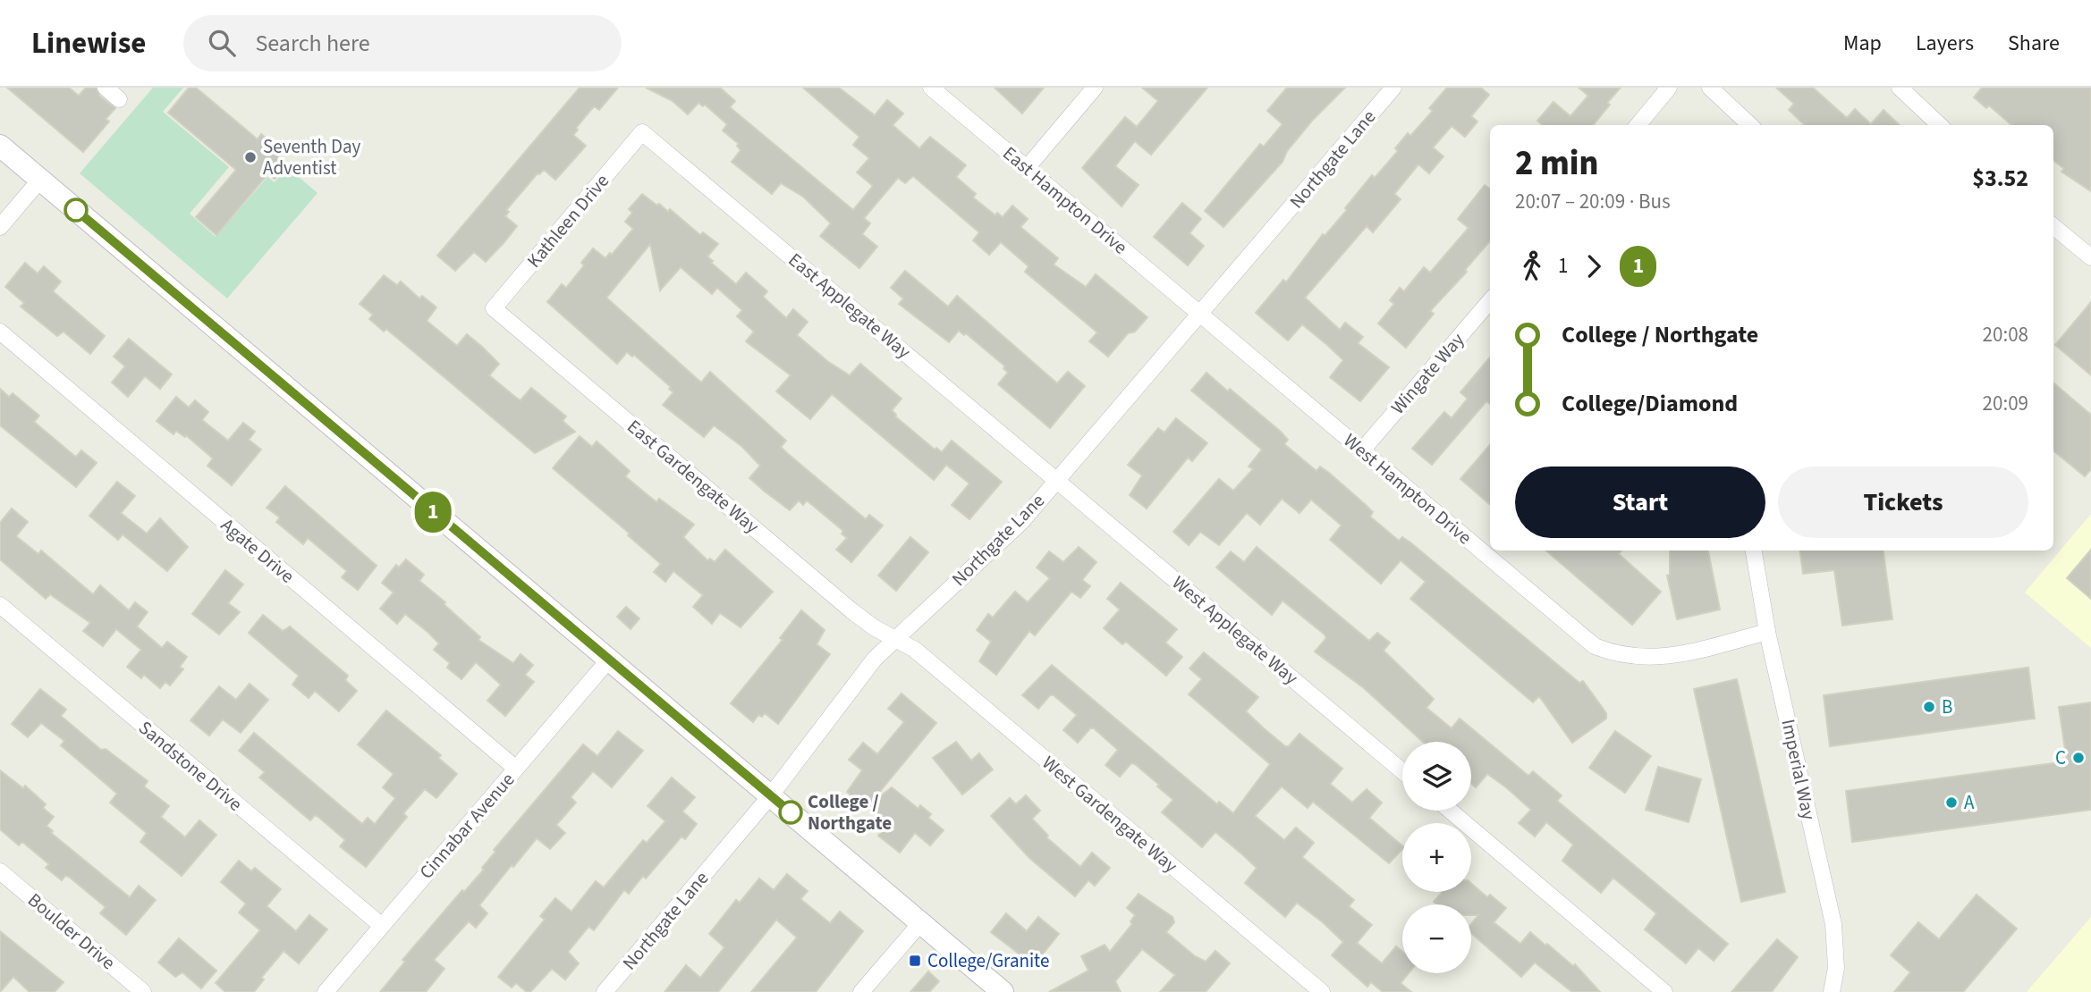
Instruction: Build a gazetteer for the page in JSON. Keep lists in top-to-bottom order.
{
  "streets": {
    "street": [
      "Northgate Lane",
      "East Hampton Drive",
      "Kathleen Drive",
      "East Applegate Way",
      "Wingate Way",
      "East Gardengate Way",
      "West Hampton Drive",
      "Agate Drive",
      "West Applegate Way",
      "Sandstone Drive",
      "Imperial Way",
      "West Gardengate Way",
      "Cinnabar Avenue",
      "Boulder Drive"
    ]
  },
  "crossings": [
    ["Northgate Lane", "East Hampton Drive"],
    ["Northgate Lane", "East Applegate Way"],
    ["Northgate Lane", "East Gardengate Way"],
    ["Northgate Lane", "West Hampton Drive"],
    ["Northgate Lane", "West Applegate Way"],
    ["Northgate Lane", "West Gardengate Way"],
    ["East Hampton Drive", "West Hampton Drive"],
    ["Kathleen Drive", "East Applegate Way"],
    ["Kathleen Drive", "East Gardengate Way"],
    ["East Applegate Way", "West Applegate Way"],
    ["Wingate Way", "West Hampton Drive"],
    ["East Gardengate Way", "West Gardengate Way"],
    ["West Hampton Drive", "Imperial Way"],
    ["Agate Drive", "Cinnabar Avenue"],
    ["Sandstone Drive", "Cinnabar Avenue"]
  ],
  "places": {
    "other": [
      "Seventh Day Adventist",
      "B",
      "C",
      "A",
      "College / Northgate"
    ],
    "transit": ["College/Granite"]
  },
  "lines": ["bus line 1"],
  "page": {
    "header": "Linewise",
    "search": "Search here",
    "nav": ["Map", "Layers", "Share"],
    "on_map": "1",
    "heading": ["2 min", "20:07 – 20:09 · Bus", "$3.52"],
    "legs": ["1", "1"],
    "list": [
      {
        "name": "College / Northgate",
        "value": "20:08"
      },
      {
        "name": "College/Diamond",
        "value": "20:09"
      }
    ],
    "buttons": ["Start", "Tickets"],
    "map_buttons": ["+", "−"]
  }
}
